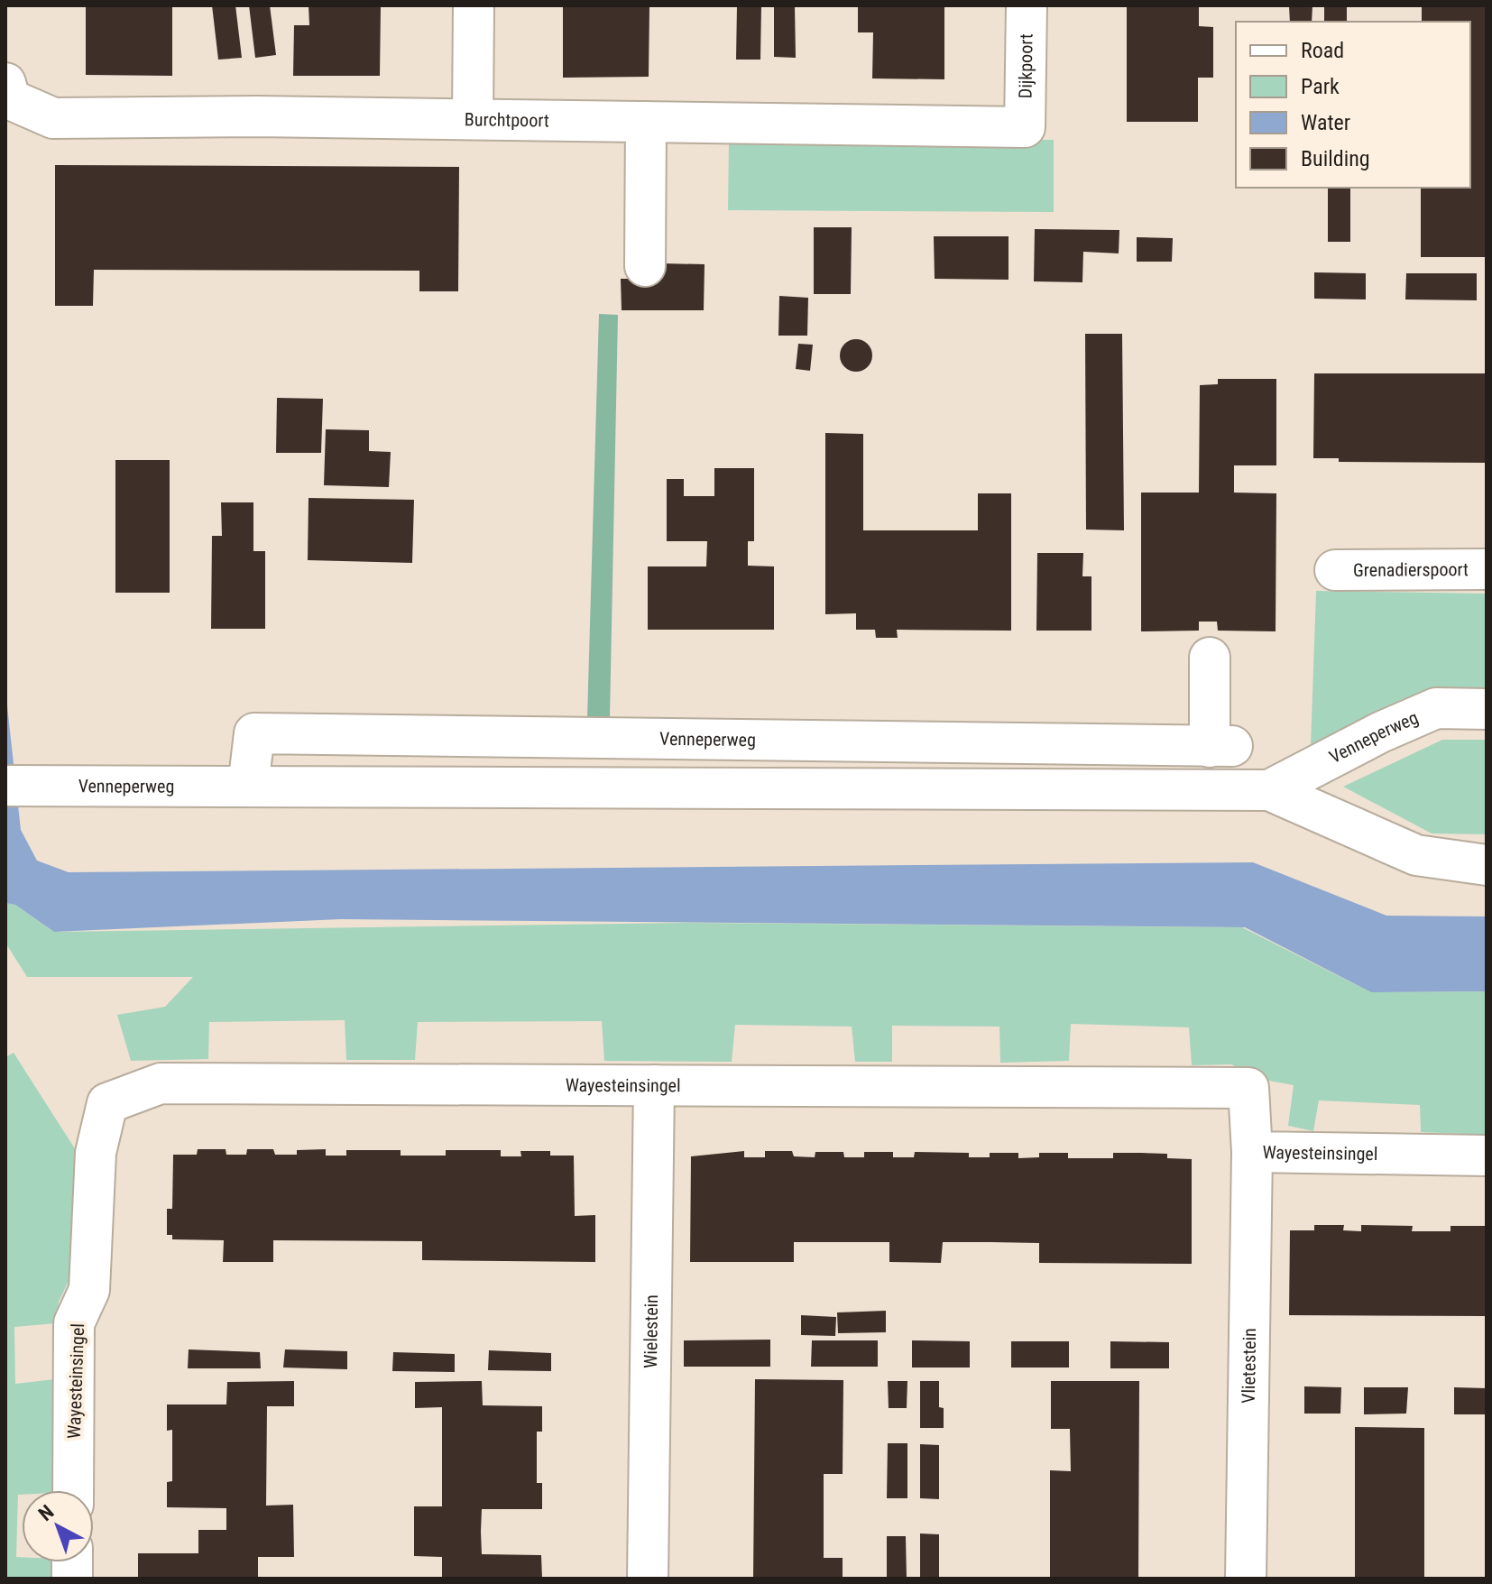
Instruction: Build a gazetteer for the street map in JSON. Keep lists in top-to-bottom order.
{
  "streets": {
    "street": [
      "Dijkpoort",
      "Burchtpoort",
      "Grenadierspoort",
      "Venneperweg",
      "Wayesteinsingel",
      "Wielestein",
      "Vlietestein"
    ]
  },
  "crossings": [
    ["Dijkpoort", "Burchtpoort"],
    ["Wayesteinsingel", "Wielestein"],
    ["Wayesteinsingel", "Vlietestein"]
  ],
  "legend": [
    "Road",
    "Park",
    "Water",
    "Building"
  ],
  "north": "top left"
}
